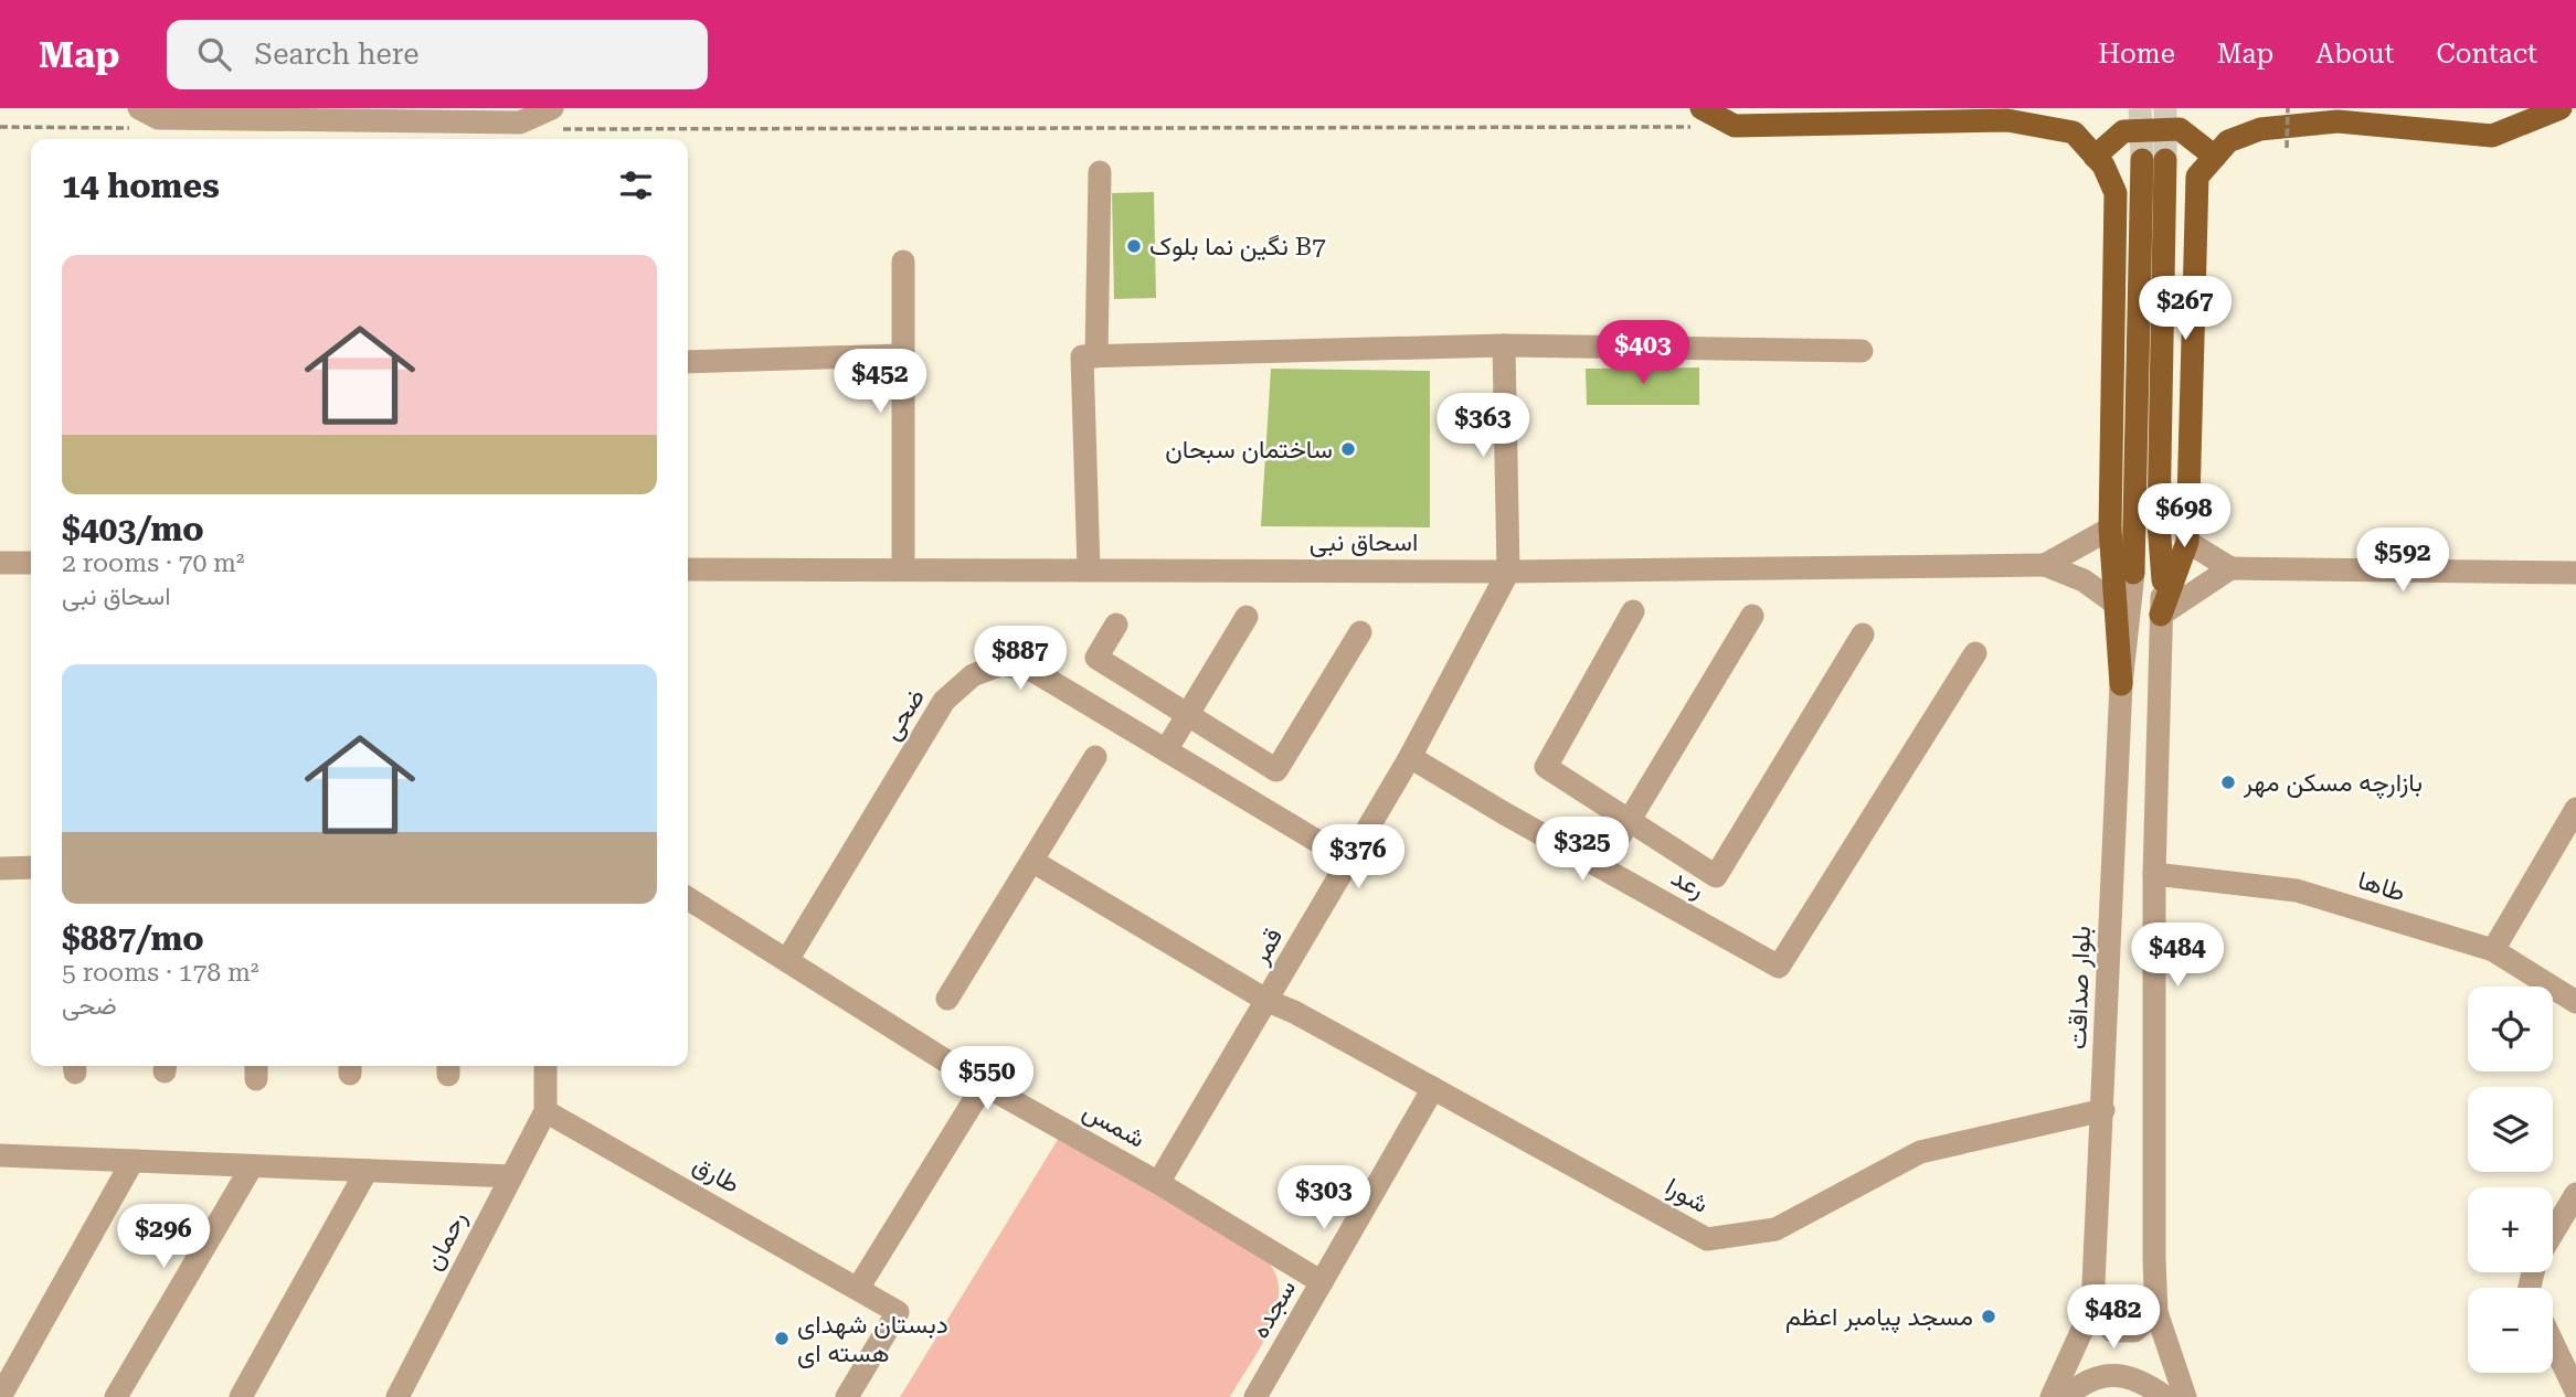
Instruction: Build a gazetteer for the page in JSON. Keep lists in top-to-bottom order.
{
  "streets": {
    "street": [
      "اسحاق نبی",
      "ضحی",
      "رعد",
      "طاها",
      "قمر",
      "بلوار صداقت",
      "شمس",
      "طارق",
      "شورا",
      "رحمان",
      "سجده"
    ]
  },
  "crossings": [
    ["اسحاق نبی", "قمر"],
    ["ضحی", "قمر"],
    ["ضحی", "شمس"],
    ["رعد", "قمر"],
    ["قمر", "شمس"],
    ["قمر", "شورا"],
    ["بلوار صداقت", "شورا"],
    ["شمس", "سجده"],
    ["طارق", "رحمان"],
    ["شورا", "سجده"]
  ],
  "places": [
    "نگین نما بلوک B7",
    "ساختمان سبحان",
    "بازارچه مسکن مهر",
    "مسجد پیامبر اعظم",
    "دبستان شهدای هسته ای"
  ],
  "page": {
    "header": "Map",
    "search": "Search here",
    "nav": [
      "Home",
      "Map",
      "About",
      "Contact"
    ],
    "heading": "14 homes",
    "list": [
      {
        "name": "$403/mo",
        "note": "2 rooms · 70 m² · اسحاق نبی"
      },
      {
        "name": "$887/mo",
        "note": "5 rooms · 178 m² · ضحی"
      }
    ],
    "price": [
      "$267",
      "$403",
      "$452",
      "$363",
      "$698",
      "$592",
      "$887",
      "$325",
      "$376",
      "$484",
      "$550",
      "$303",
      "$296",
      "$482"
    ],
    "map_buttons": ["+", "−"]
  }
}
